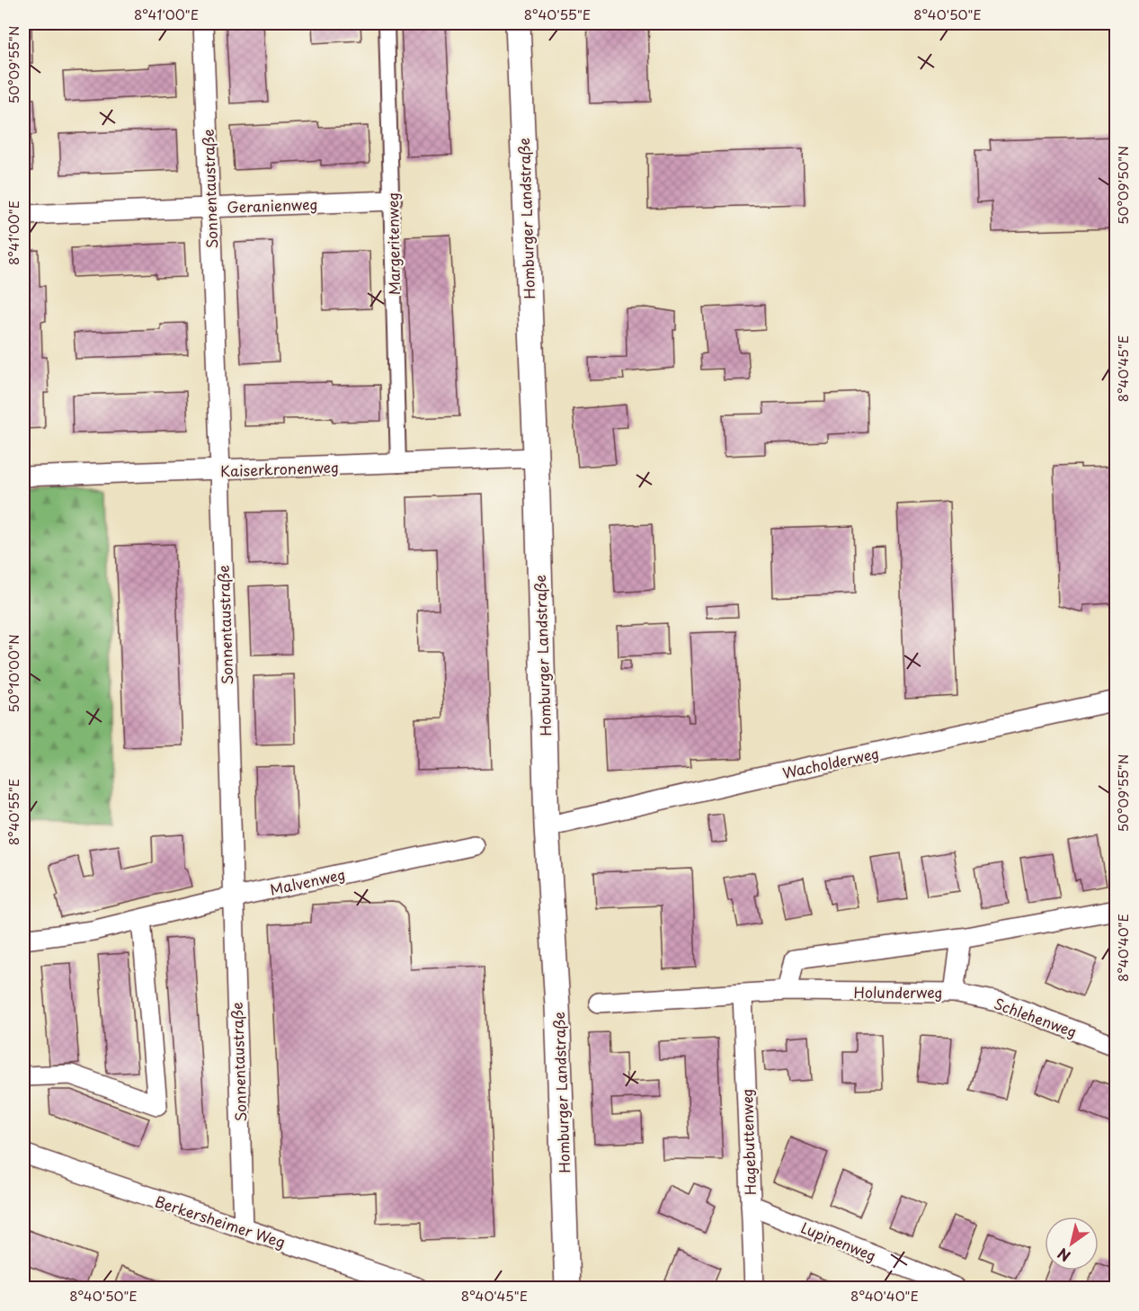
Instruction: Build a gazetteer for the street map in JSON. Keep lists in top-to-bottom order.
{
  "streets": {
    "street": [
      "Sonnentaustraße",
      "Geranienweg",
      "Homburger Landstraße",
      "Margeritenweg",
      "Kaiserkronenweg",
      "Wacholderweg",
      "Malvenweg",
      "Holunderweg",
      "Schlehenweg",
      "Hagebuttenweg",
      "Berkersheimer Weg",
      "Lupinenweg"
    ]
  },
  "crossings": [
    ["Sonnentaustraße", "Geranienweg"],
    ["Sonnentaustraße", "Kaiserkronenweg"],
    ["Sonnentaustraße", "Malvenweg"],
    ["Sonnentaustraße", "Berkersheimer Weg"],
    ["Geranienweg", "Margeritenweg"],
    ["Homburger Landstraße", "Kaiserkronenweg"],
    ["Homburger Landstraße", "Wacholderweg"],
    ["Margeritenweg", "Kaiserkronenweg"],
    ["Holunderweg", "Schlehenweg"],
    ["Holunderweg", "Hagebuttenweg"],
    ["Hagebuttenweg", "Lupinenweg"]
  ],
  "north": "bottom left",
  "coordinates": [
    "8°41'00\"E",
    "8°40'55\"E",
    "8°40'50\"E",
    "50°09'55\"N",
    "50°09'50\"N",
    "8°40'45\"E",
    "50°10'00\"N",
    "8°40'40\"E"
  ]
}
